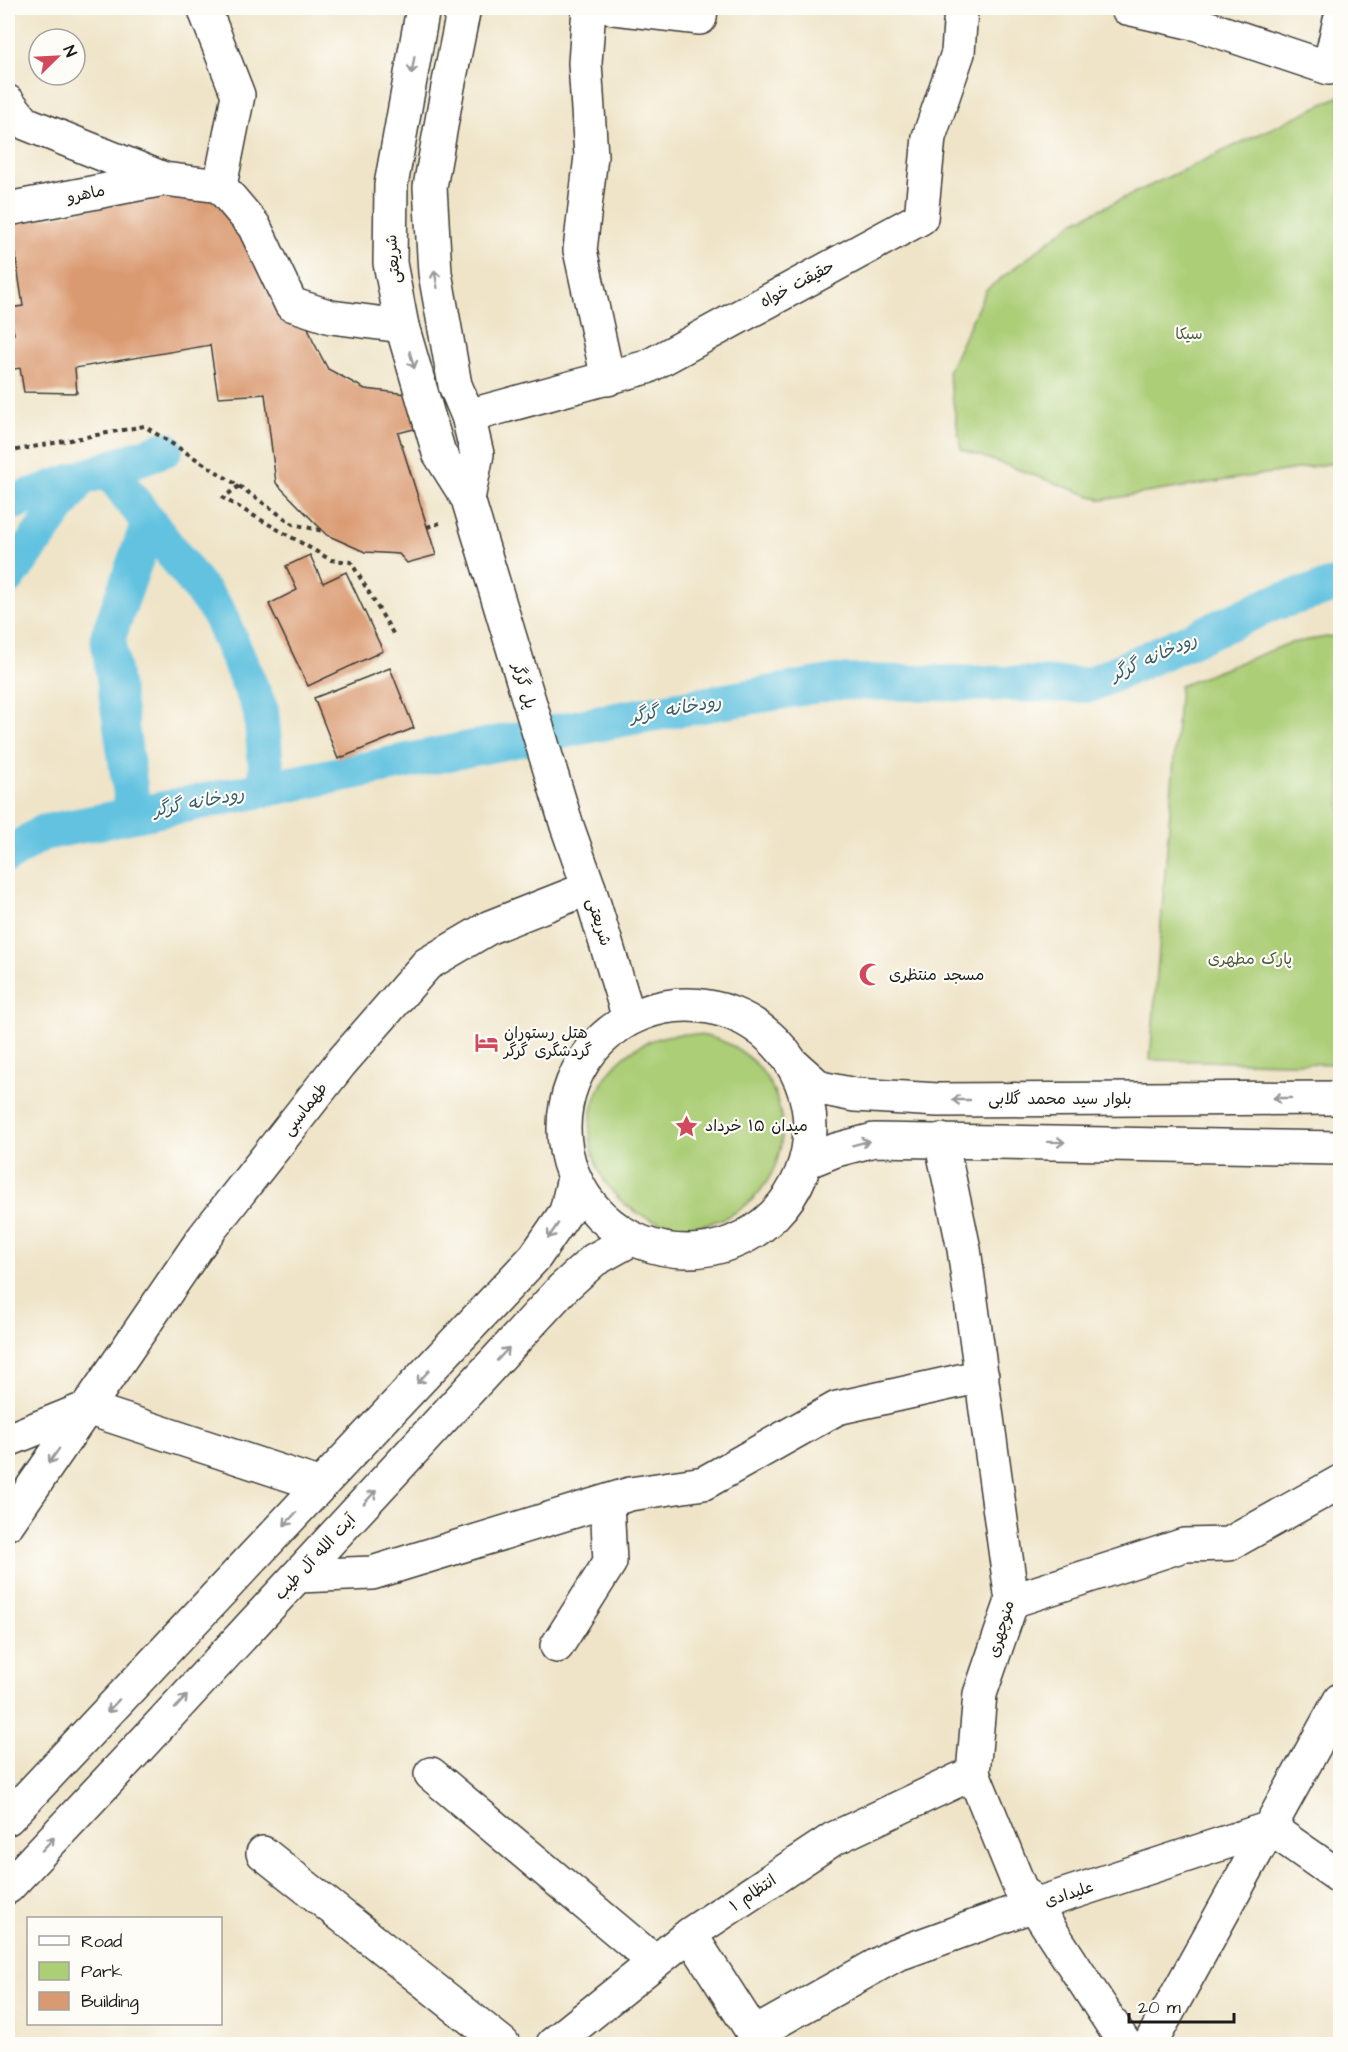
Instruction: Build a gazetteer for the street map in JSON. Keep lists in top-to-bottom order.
{
  "streets": {
    "main road": [
      "ماهرو",
      "شریعتی",
      "حقیقت خواه",
      "پل گرگر",
      "بلوار سید محمد گلابی",
      "طهماسبی",
      "آیت الله آل طیب",
      "منوچهری",
      "انتظام ۱",
      "علیدادی"
    ]
  },
  "crossings": [
    ["شریعتی", "حقیقت خواه"],
    ["شریعتی", "پل گرگر"],
    ["شریعتی", "طهماسبی"],
    ["منوچهری", "انتظام ۱"],
    ["منوچهری", "علیدادی"]
  ],
  "water": ["رودخانه گرگر"],
  "parks": ["سیکا", "پارک مطهری"],
  "places": {
    "mosque": ["مسجد منتظری"],
    "hotel": ["هتل رستوران گردشگری گرگر"],
    "place": ["میدان ۱۵ خرداد"]
  },
  "legend": ["Road", "Park", "Building"],
  "scale_bar": "20 m",
  "north": "top right"
}
